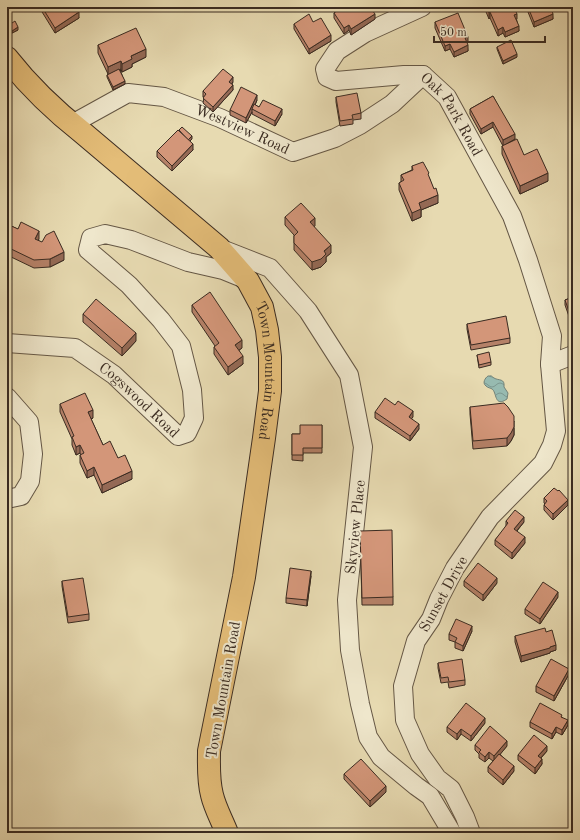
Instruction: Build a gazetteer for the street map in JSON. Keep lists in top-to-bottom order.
{
  "streets": {
    "main road": ["Town Mountain Road"],
    "street": [
      "Oak Park Road",
      "Westview Road",
      "Cogswood Road",
      "Skyview Place",
      "Sunset Drive"
    ]
  },
  "crossings": [
    ["Oak Park Road", "Westview Road"],
    ["Oak Park Road", "Sunset Drive"],
    ["Westview Road", "Town Mountain Road"],
    ["Town Mountain Road", "Cogswood Road"],
    ["Town Mountain Road", "Skyview Place"]
  ],
  "scale_bar": "50 m"
}
